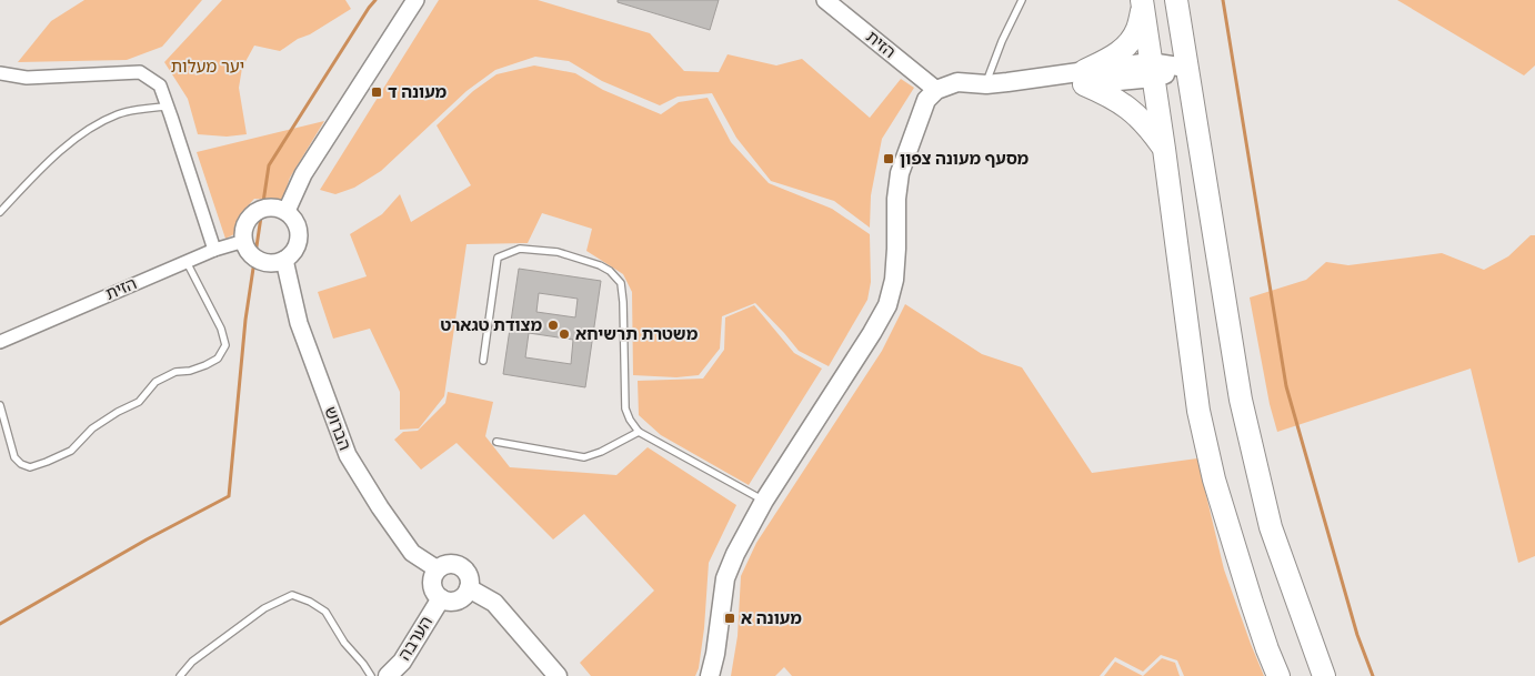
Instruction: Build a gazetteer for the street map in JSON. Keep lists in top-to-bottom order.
{
  "streets": {
    "main road": ["הערבה"],
    "street": ["הזית", "הברוש"]
  },
  "crossings": [
    ["הזית", "הברוש"],
    ["הברוש", "הערבה"]
  ],
  "parks": ["יער מעלות"],
  "places": {
    "transit": ["מעונה ד", "מסעף מעונה צפון", "מעונה א"],
    "other": ["מצודת טגארט", "משטרת תרשיחא"]
  }
}
